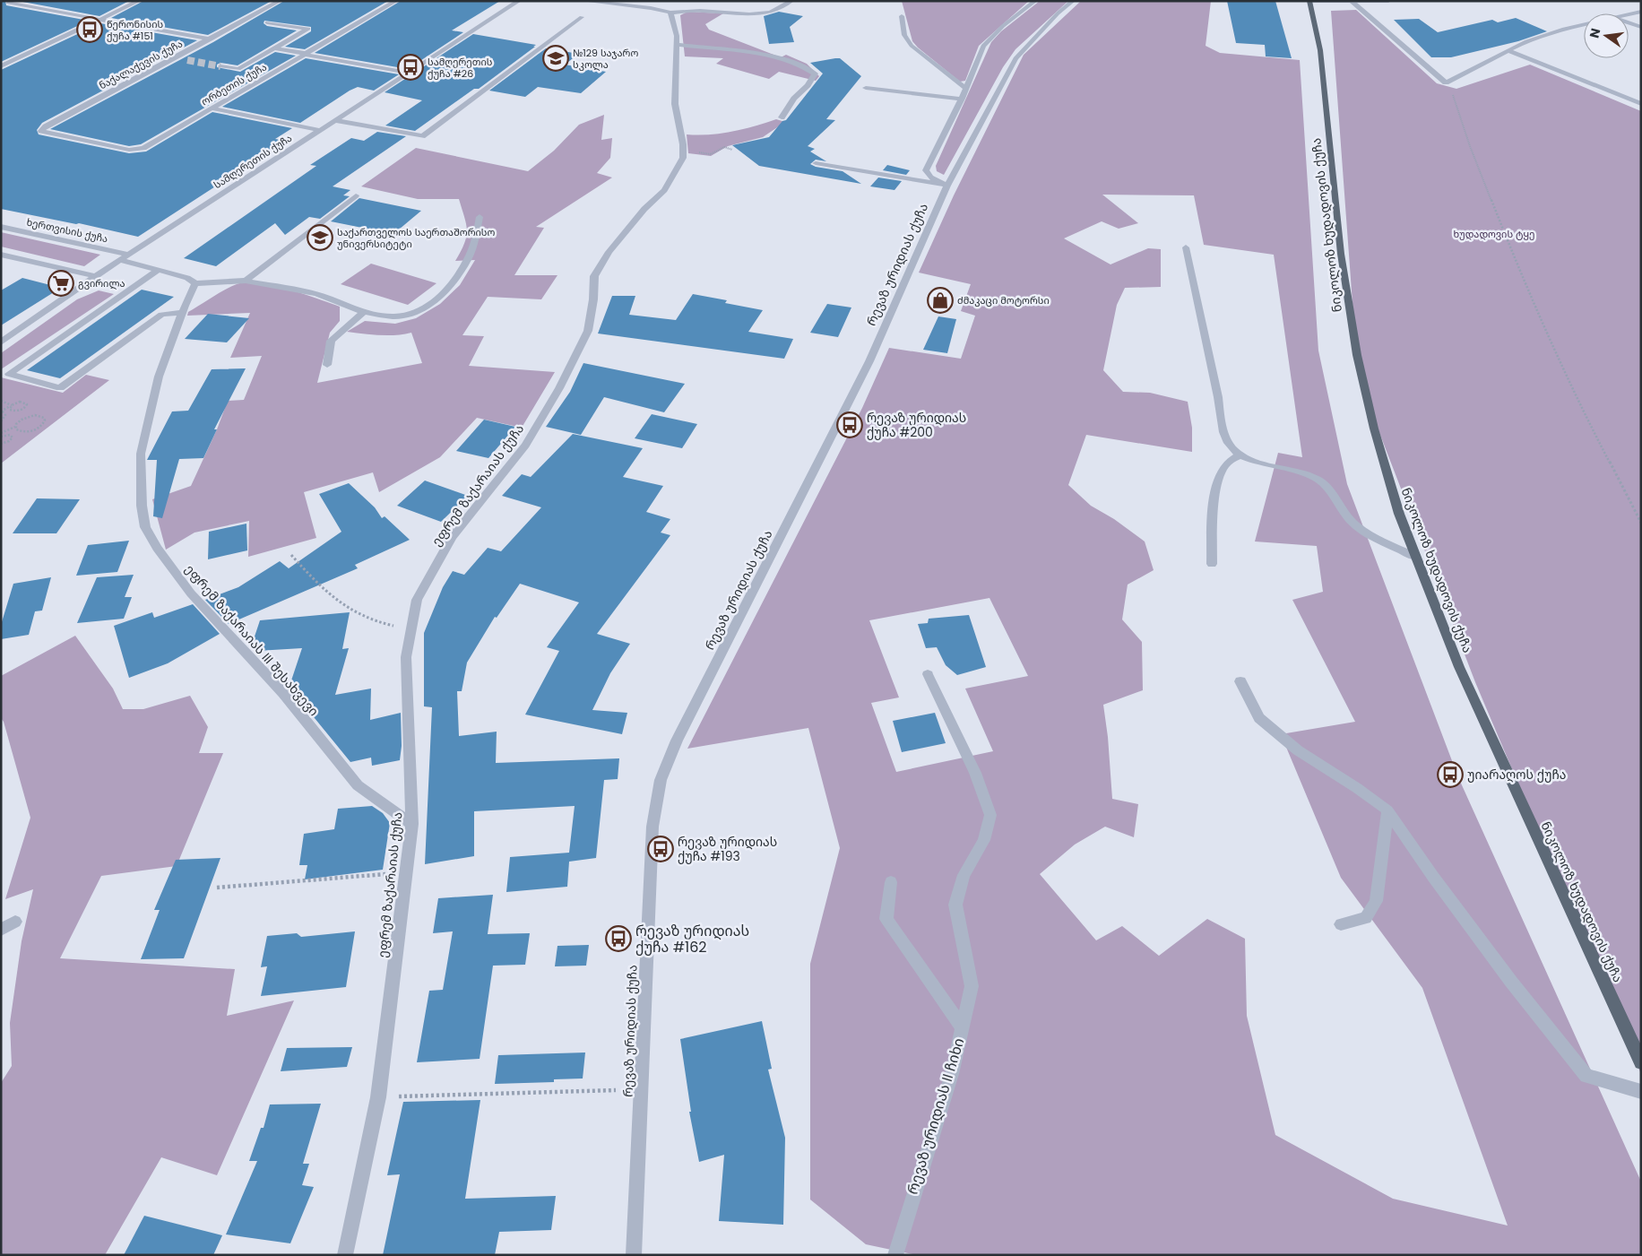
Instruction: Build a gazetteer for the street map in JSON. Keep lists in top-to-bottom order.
{
  "streets": {
    "main road": ["ნიკოლოზ ხუდადოვის ქუჩა"],
    "street": [
      "ნაქალაქევის ქუჩა",
      "ორბეთის ქუჩა",
      "სამღერეთის ქუჩა",
      "ხერთვისის ქუჩა",
      "რევაზ ურიდიას ქუჩა",
      "ეფრემ ზაქარაიას ქუჩა",
      "ეფრემ ზაქარაიას III შესახვევი",
      "რევაზ ურიდიას II ჩიხი"
    ]
  },
  "crossings": [
    ["ნაქალაქევის ქუჩა", "ორბეთის ქუჩა"],
    ["სამღერეთის ქუჩა", "ხერთვისის ქუჩა"],
    ["ეფრემ ზაქარაიას ქუჩა", "ეფრემ ზაქარაიას III შესახვევი"]
  ],
  "parks": ["ხუდადოვის ტყე"],
  "places": {
    "bus stop": [
      "წერონისის ქუჩა #151",
      "სამღერეთის ქუჩა #26",
      "რევაზ ურიდიას ქუჩა #200",
      "უიარაღოს ქუჩა",
      "რევაზ ურიდიას ქუჩა #193",
      "რევაზ ურიდიას ქუჩა #162"
    ],
    "school or university": ["№129 საჯარო სკოლა", "საქართველოს საერთაშორისო უნივერსიტეტი"],
    "supermarket": ["გვირილა"],
    "shop": ["ძმაკაცი მოტორსი"]
  },
  "north": "left"
}
